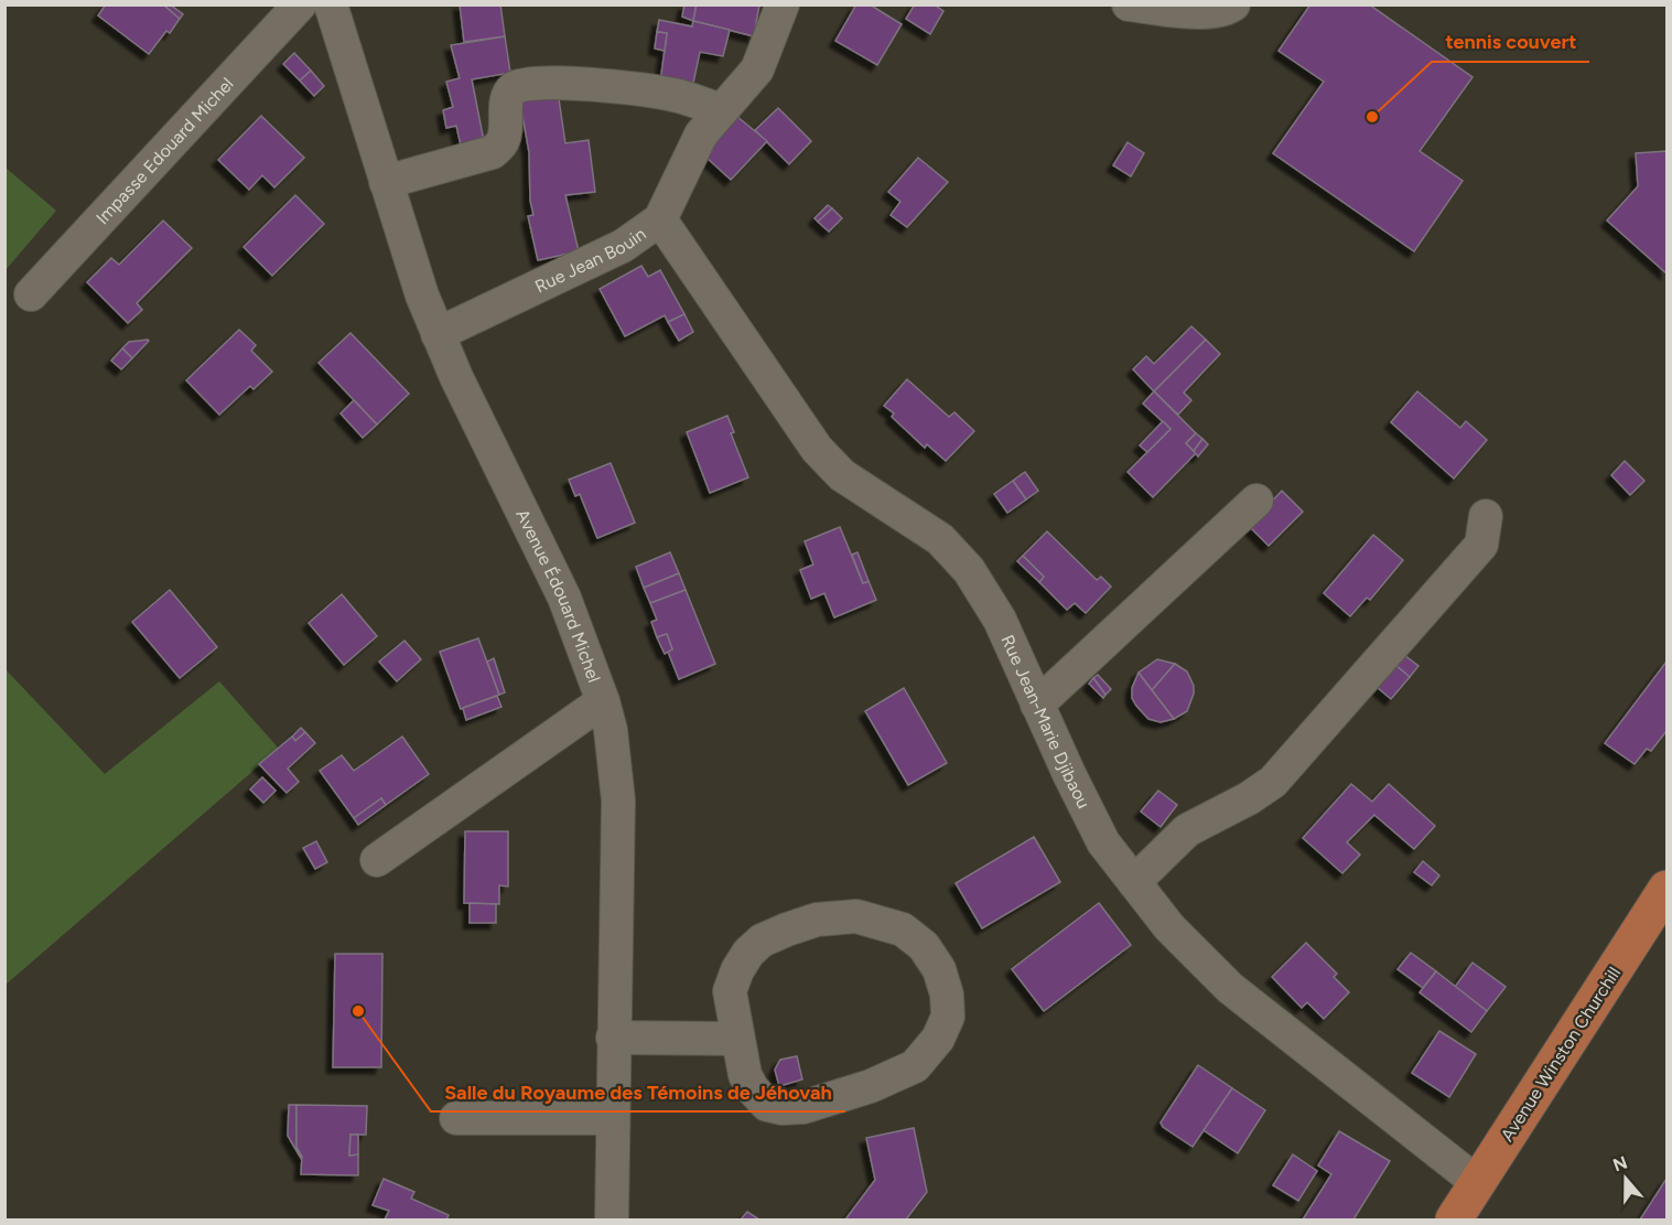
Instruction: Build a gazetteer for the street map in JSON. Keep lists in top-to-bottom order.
{
  "streets": {
    "main road": ["Avenue Winston Churchill"],
    "street": [
      "Impasse Edouard Michel",
      "Rue Jean Bouin",
      "Avenue Édouard Michel",
      "Rue Jean-Marie Djibaou"
    ]
  },
  "crossings": [
    ["Rue Jean Bouin", "Avenue Édouard Michel"],
    ["Rue Jean Bouin", "Rue Jean-Marie Djibaou"],
    ["Rue Jean-Marie Djibaou", "Avenue Winston Churchill"]
  ],
  "places": ["tennis couvert", "Salle du Royaume des Témoins de Jéhovah"],
  "north": "top"
}
